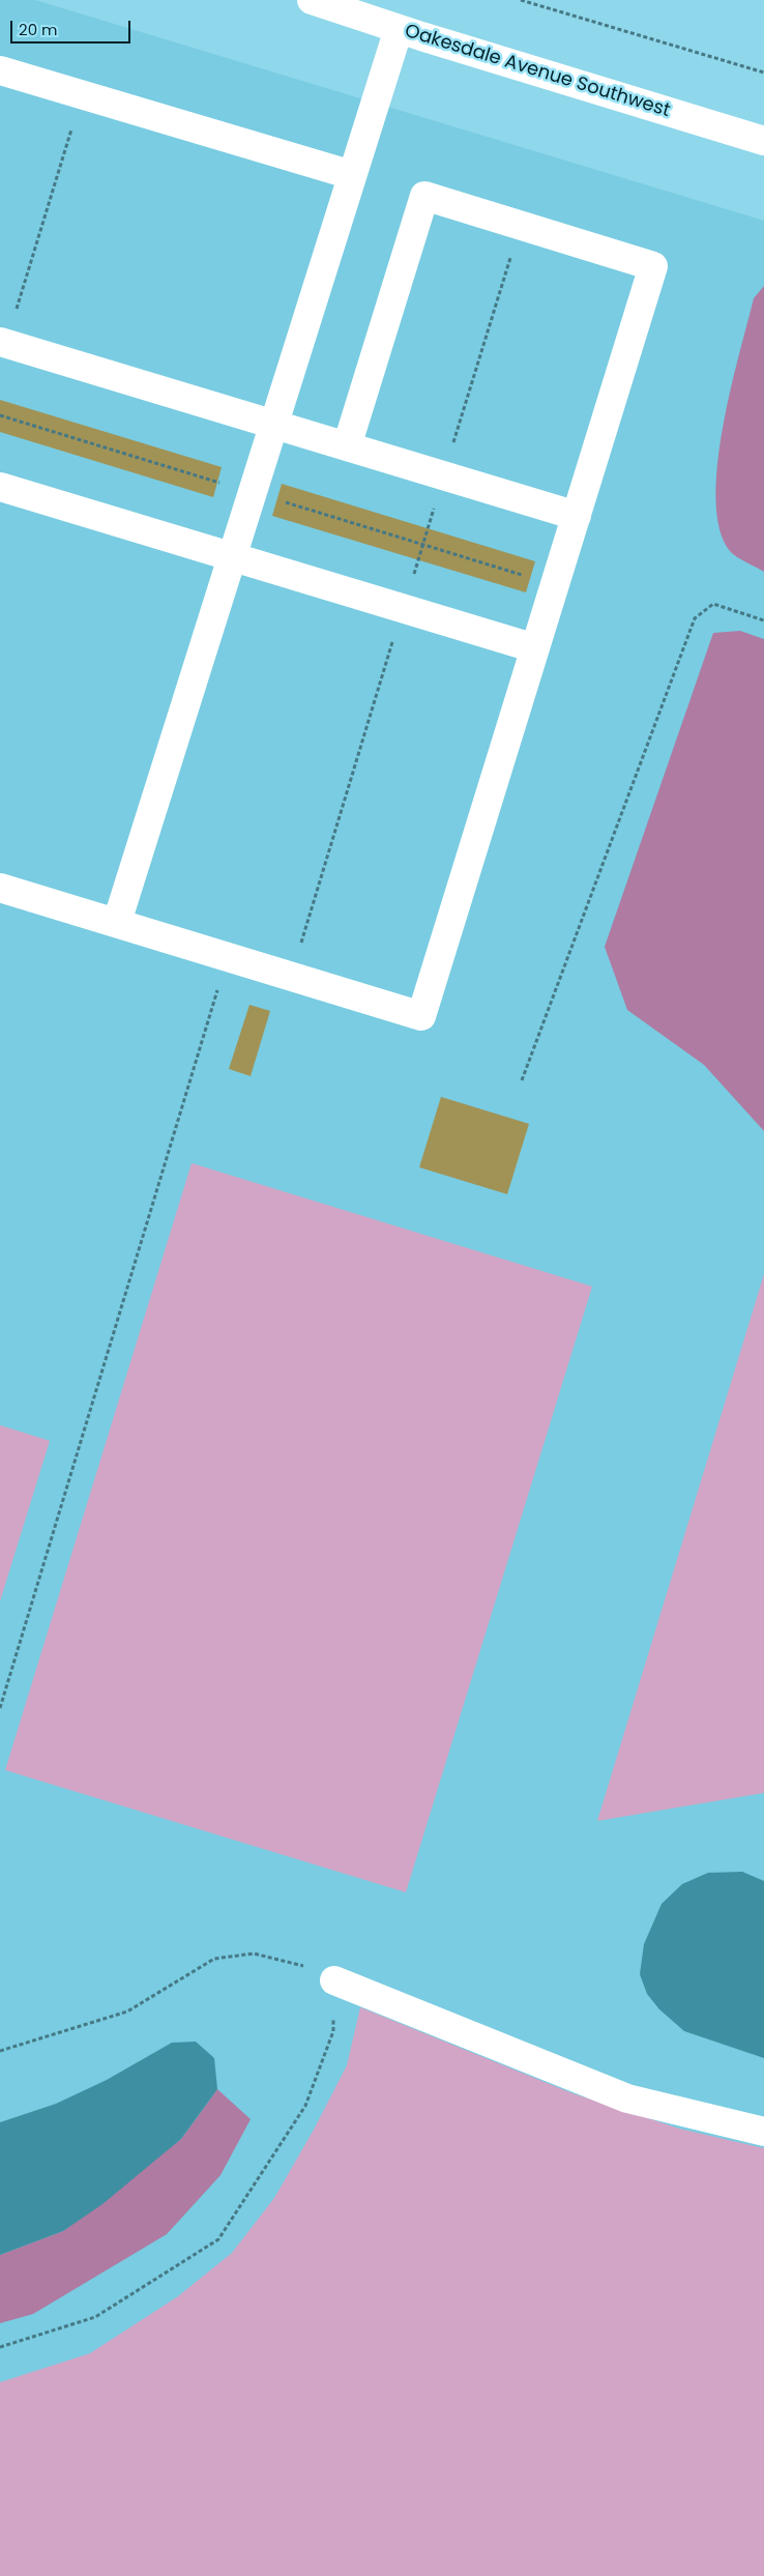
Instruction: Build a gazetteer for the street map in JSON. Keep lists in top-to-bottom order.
{
  "streets": {
    "street": ["Oakesdale Avenue Southwest"]
  },
  "scale_bar": "20 m"
}
